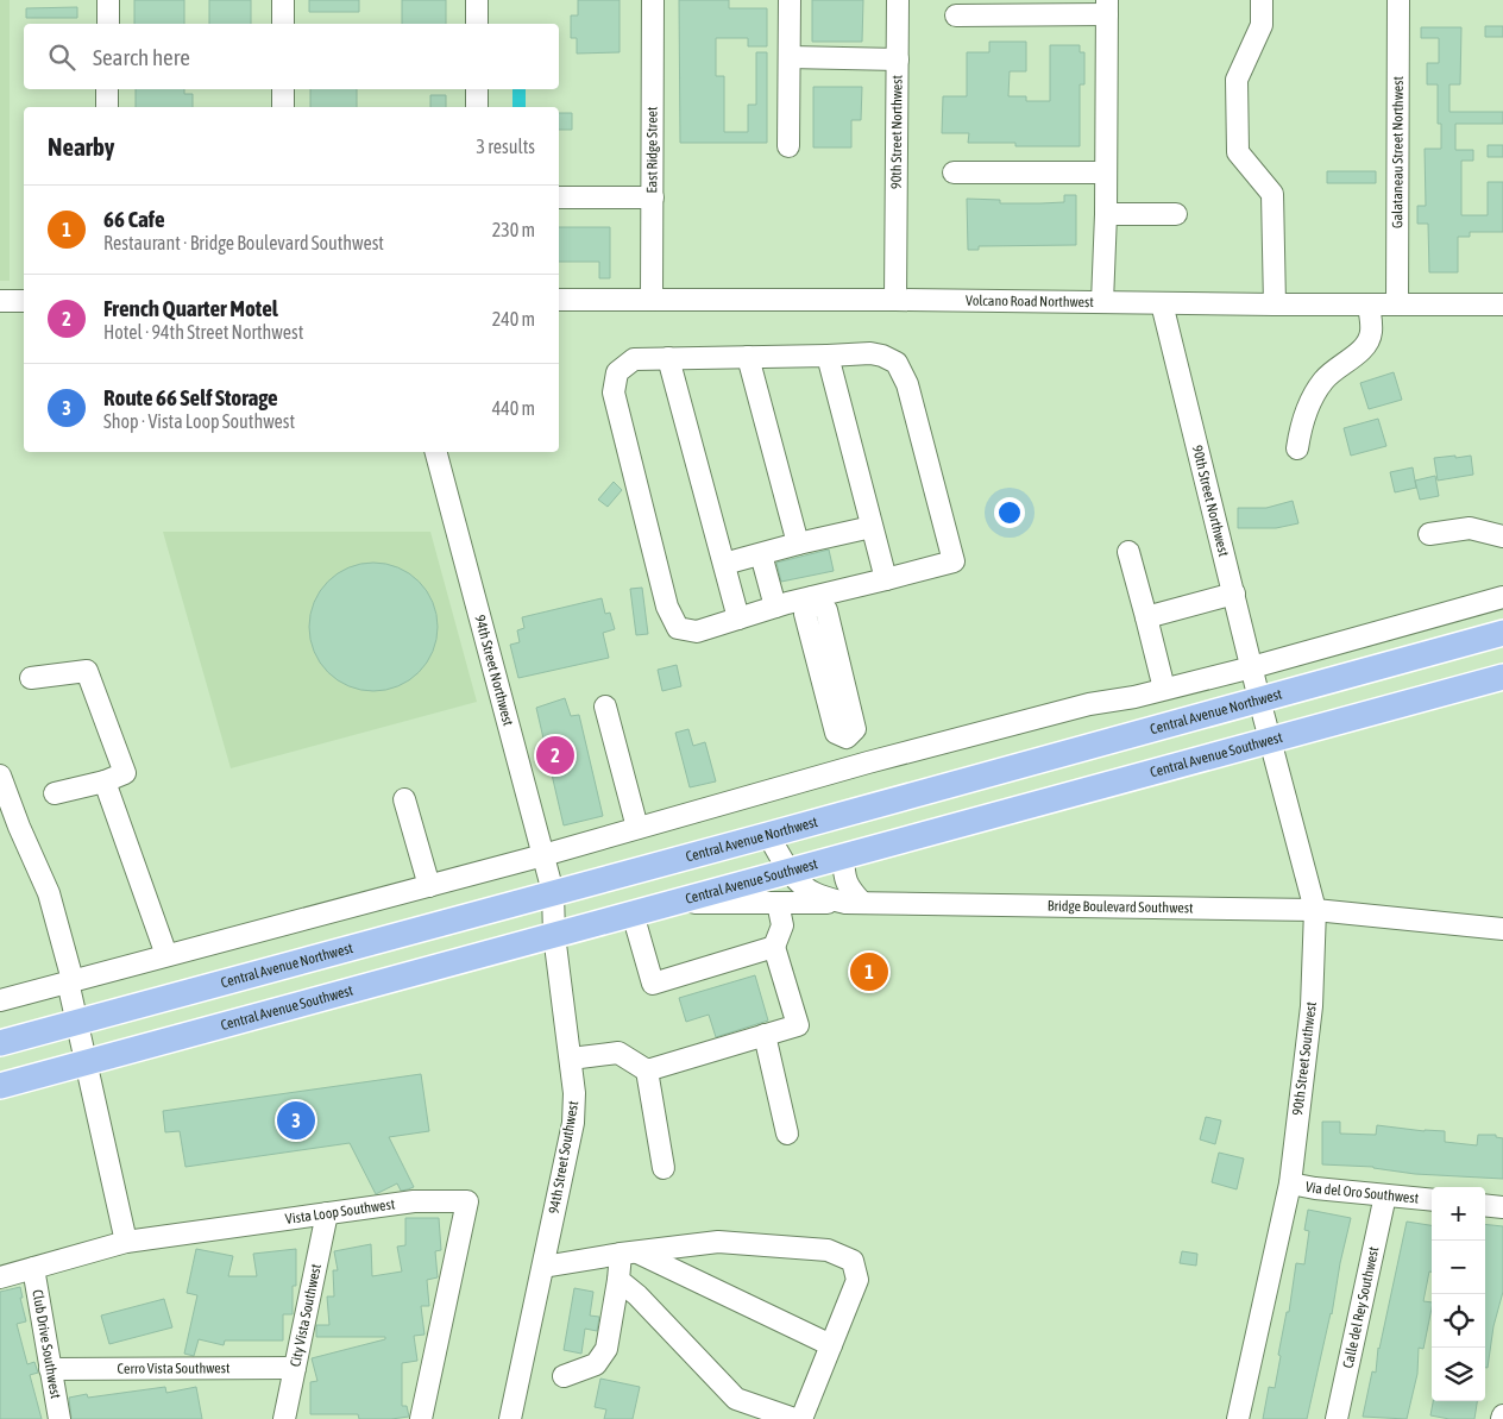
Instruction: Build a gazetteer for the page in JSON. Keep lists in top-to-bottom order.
{
  "streets": {
    "main road": ["Central Avenue Northwest", "Central Avenue Southwest"],
    "street": [
      "90th Street Northwest",
      "East Ridge Street",
      "Galataneau Street Northwest",
      "Volcano Road Northwest",
      "94th Street Northwest",
      "Bridge Boulevard Southwest",
      "90th Street Southwest",
      "94th Street Southwest",
      "Via del Oro Southwest",
      "Vista Loop Southwest",
      "Calle del Rey Southwest",
      "City Vista Southwest",
      "Club Drive Southwest",
      "Cerro Vista Southwest"
    ]
  },
  "crossings": [
    ["90th Street Northwest", "Volcano Road Northwest"],
    ["90th Street Northwest", "Central Avenue Northwest"],
    ["90th Street Northwest", "90th Street Southwest"],
    ["East Ridge Street", "Volcano Road Northwest"],
    ["Galataneau Street Northwest", "Volcano Road Northwest"],
    ["94th Street Northwest", "Central Avenue Northwest"],
    ["94th Street Northwest", "94th Street Southwest"],
    ["Central Avenue Northwest", "Bridge Boulevard Southwest"],
    ["Central Avenue Northwest", "90th Street Southwest"],
    ["Central Avenue Northwest", "94th Street Southwest"],
    ["Central Avenue Southwest", "Bridge Boulevard Southwest"],
    ["Central Avenue Southwest", "90th Street Southwest"],
    ["Central Avenue Southwest", "94th Street Southwest"],
    ["Bridge Boulevard Southwest", "90th Street Southwest"],
    ["90th Street Southwest", "Via del Oro Southwest"],
    ["Via del Oro Southwest", "Calle del Rey Southwest"],
    ["Vista Loop Southwest", "City Vista Southwest"],
    ["Vista Loop Southwest", "Club Drive Southwest"],
    ["City Vista Southwest", "Cerro Vista Southwest"],
    ["Club Drive Southwest", "Cerro Vista Southwest"]
  ],
  "page": {
    "search": "Search here",
    "heading": ["Nearby", "3 results"],
    "list": [
      {
        "mark": "1",
        "name": "66 Cafe",
        "note": "Restaurant · Bridge Boulevard Southwest",
        "value": "230 m"
      },
      {
        "mark": "2",
        "name": "French Quarter Motel",
        "note": "Hotel · 94th Street Northwest",
        "value": "240 m"
      },
      {
        "mark": "3",
        "name": "Route 66 Self Storage",
        "note": "Shop · Vista Loop Southwest",
        "value": "440 m"
      }
    ],
    "pins": ["2", "1", "3"],
    "map_buttons": ["+", "−"]
  }
}
